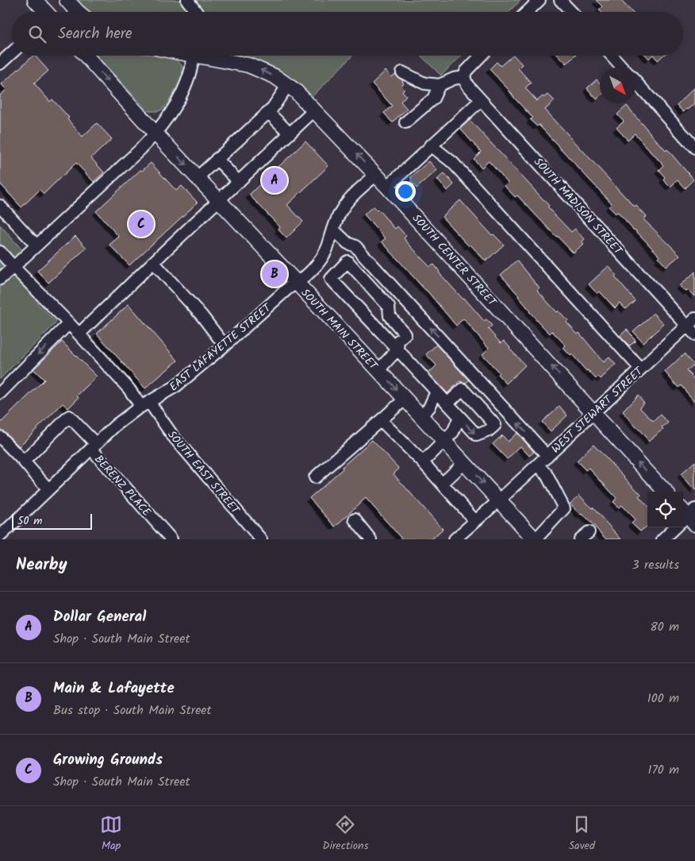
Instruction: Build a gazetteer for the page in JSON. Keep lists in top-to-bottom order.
{
  "streets": {
    "main road": ["SOUTH CENTER STREET", "SOUTH MAIN STREET"],
    "street": [
      "SOUTH MADISON STREET",
      "EAST LAFAYETTE STREET",
      "WEST STEWART STREET",
      "SOUTH EAST STREET",
      "BERENZ PLACE"
    ]
  },
  "crossings": [
    ["SOUTH MADISON STREET", "WEST STEWART STREET"],
    ["SOUTH CENTER STREET", "EAST LAFAYETTE STREET"],
    ["SOUTH CENTER STREET", "WEST STEWART STREET"],
    ["SOUTH MAIN STREET", "EAST LAFAYETTE STREET"],
    ["SOUTH MAIN STREET", "WEST STEWART STREET"],
    ["EAST LAFAYETTE STREET", "SOUTH EAST STREET"],
    ["EAST LAFAYETTE STREET", "BERENZ PLACE"]
  ],
  "one_way": ["SOUTH CENTER STREET", "SOUTH MAIN STREET"],
  "scale_bar": "50 m",
  "north": "bottom right",
  "page": {
    "search": "Search here",
    "pins": ["A", "C", "B"],
    "scale": "50 m",
    "heading": ["Nearby", "3 results"],
    "list": [
      {
        "mark": "A",
        "name": "Dollar General",
        "note": "Shop · South Main Street",
        "value": "80 m"
      },
      {
        "mark": "B",
        "name": "Main & Lafayette",
        "note": "Bus stop · South Main Street",
        "value": "100 m"
      },
      {
        "mark": "C",
        "name": "Growing Grounds",
        "note": "Shop · South Main Street",
        "value": "170 m"
      }
    ],
    "nav": ["Map", "Directions", "Saved"]
  }
}
